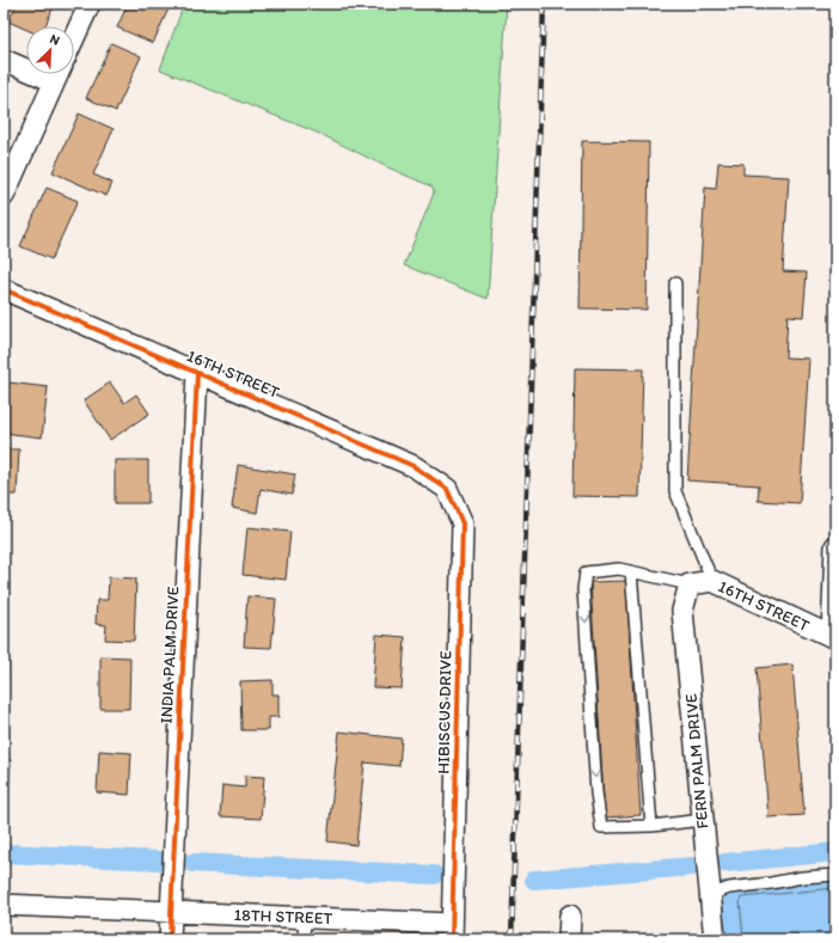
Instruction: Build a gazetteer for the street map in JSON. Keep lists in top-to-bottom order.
{
  "streets": {
    "street": [
      "16TH STREET",
      "INDIA PALM DRIVE",
      "HIBISCUS DRIVE",
      "FERN PALM DRIVE",
      "18TH STREET"
    ]
  },
  "crossings": [
    ["16TH STREET", "INDIA PALM DRIVE"],
    ["16TH STREET", "HIBISCUS DRIVE"],
    ["16TH STREET", "FERN PALM DRIVE"],
    ["INDIA PALM DRIVE", "18TH STREET"],
    ["HIBISCUS DRIVE", "18TH STREET"]
  ],
  "north": "top right"
}
